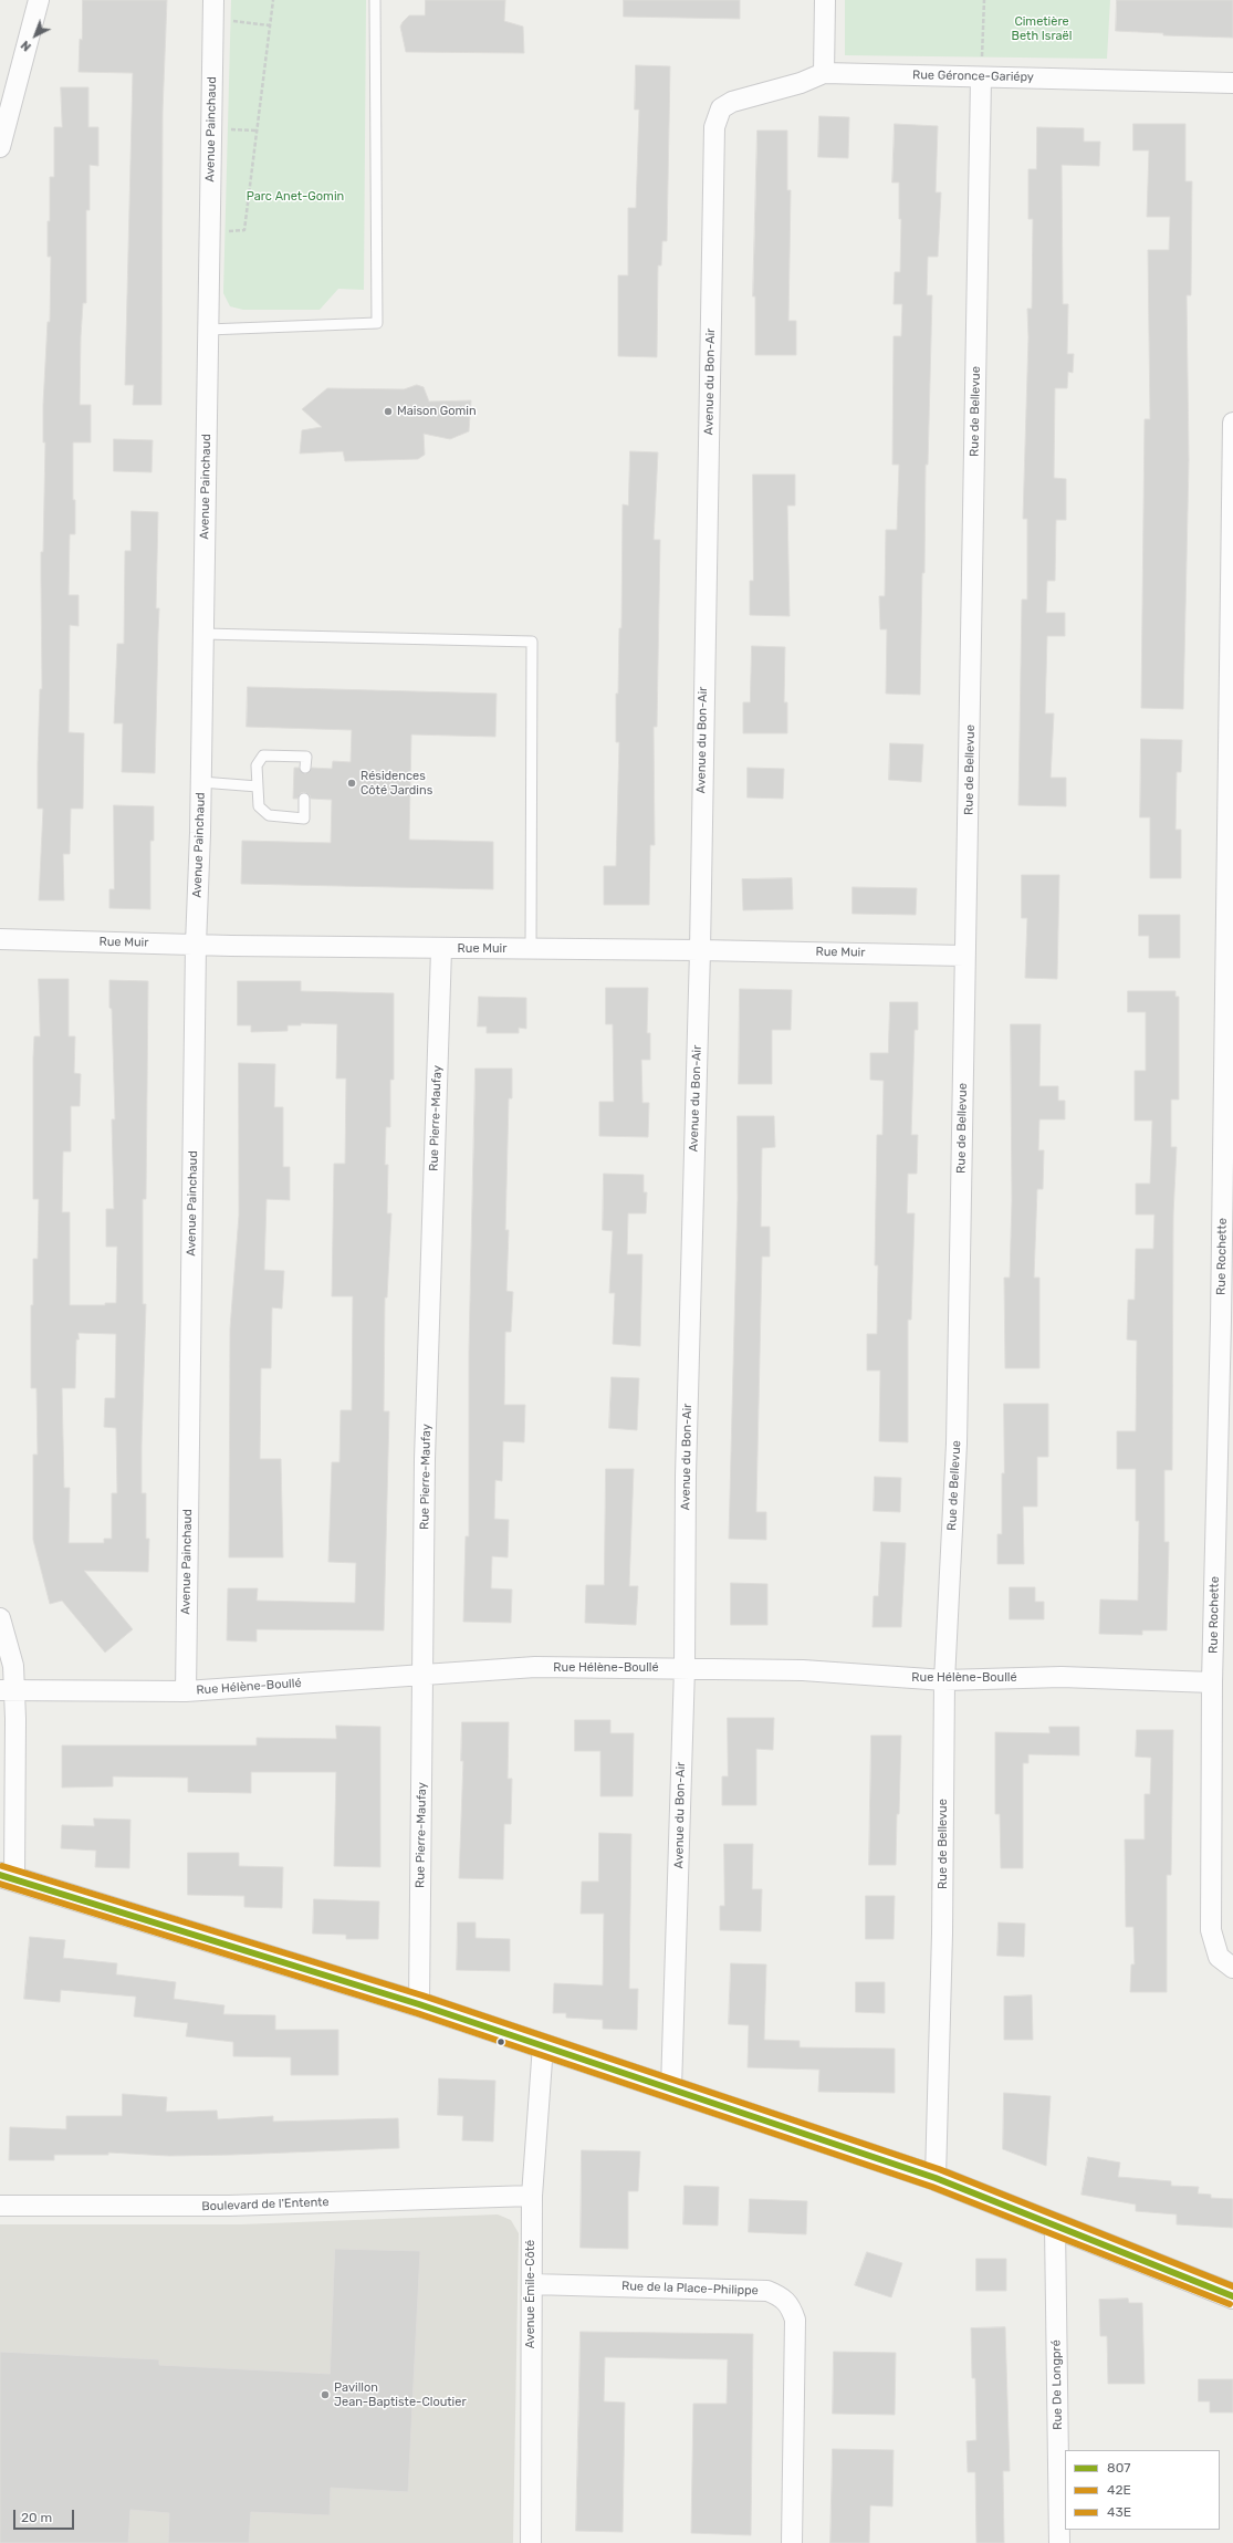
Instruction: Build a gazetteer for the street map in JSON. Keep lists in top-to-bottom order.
{
  "streets": {
    "street": [
      "Rue Géronce-Gariépy",
      "Avenue Painchaud",
      "Avenue du Bon-Air",
      "Rue de Bellevue",
      "Rue Muir",
      "Rue Pierre-Maufay",
      "Rue Rochette",
      "Rue Hélène-Boullé",
      "Boulevard de l'Entente",
      "Rue de la Place-Philippe",
      "Avenue Émile-Côté",
      "Rue De Longpré"
    ]
  },
  "crossings": [
    ["Rue Géronce-Gariépy", "Avenue du Bon-Air"],
    ["Rue Géronce-Gariépy", "Rue de Bellevue"],
    ["Avenue Painchaud", "Rue Muir"],
    ["Avenue Painchaud", "Rue Hélène-Boullé"],
    ["Avenue du Bon-Air", "Rue Muir"],
    ["Avenue du Bon-Air", "Rue Hélène-Boullé"],
    ["Rue de Bellevue", "Rue Muir"],
    ["Rue de Bellevue", "Rue Hélène-Boullé"],
    ["Rue Muir", "Rue Pierre-Maufay"],
    ["Rue Pierre-Maufay", "Rue Hélène-Boullé"],
    ["Rue Rochette", "Rue Hélène-Boullé"],
    ["Boulevard de l'Entente", "Avenue Émile-Côté"],
    ["Rue de la Place-Philippe", "Avenue Émile-Côté"]
  ],
  "parks": ["Cimetière Beth Israël", "Parc Anet-Gomin"],
  "places": ["Maison Gomin", "Résidences Côté Jardins", "Pavillon Jean-Baptiste-Cloutier"],
  "lines": ["transit line 43E", "transit line 807", "transit line 42E"],
  "legend": ["807", "42E", "43E"],
  "scale_bar": "20 m",
  "north": "bottom left"
}
